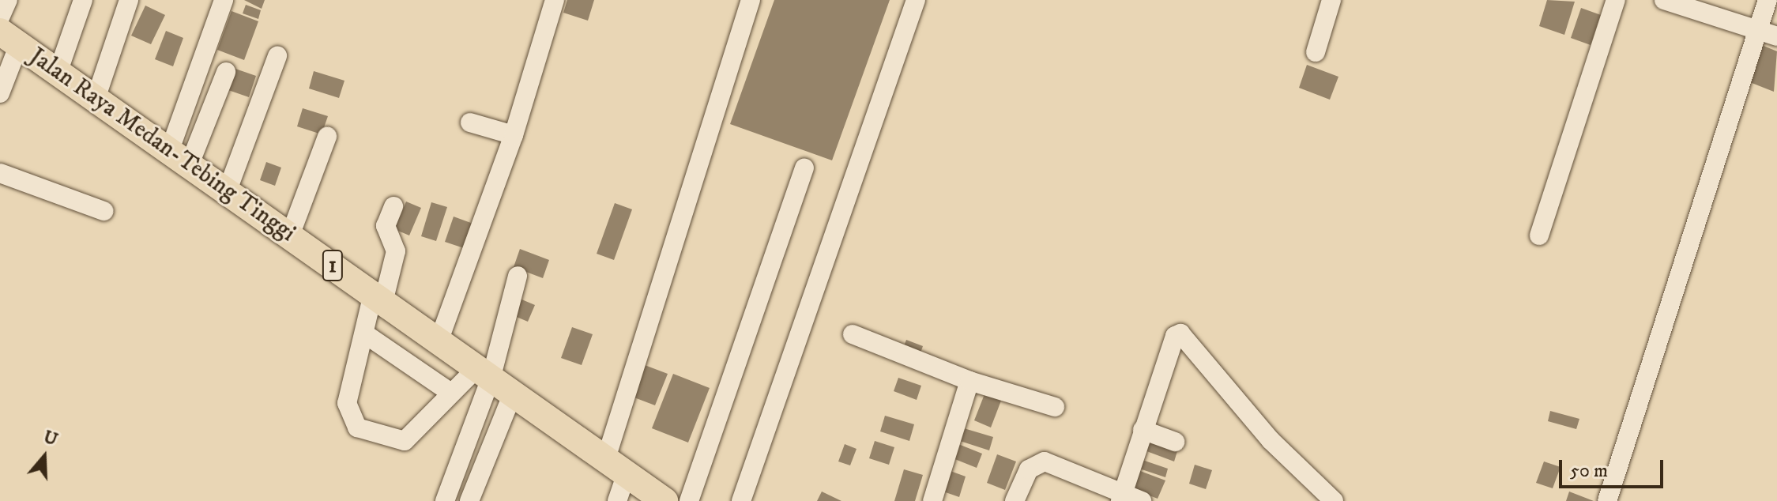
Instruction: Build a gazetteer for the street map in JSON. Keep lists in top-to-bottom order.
{
  "streets": {
    "highway": ["Jalan Raya Medan-Tebing Tinggi", "1"]
  },
  "scale_bar": "50 m",
  "north": "top"
}
